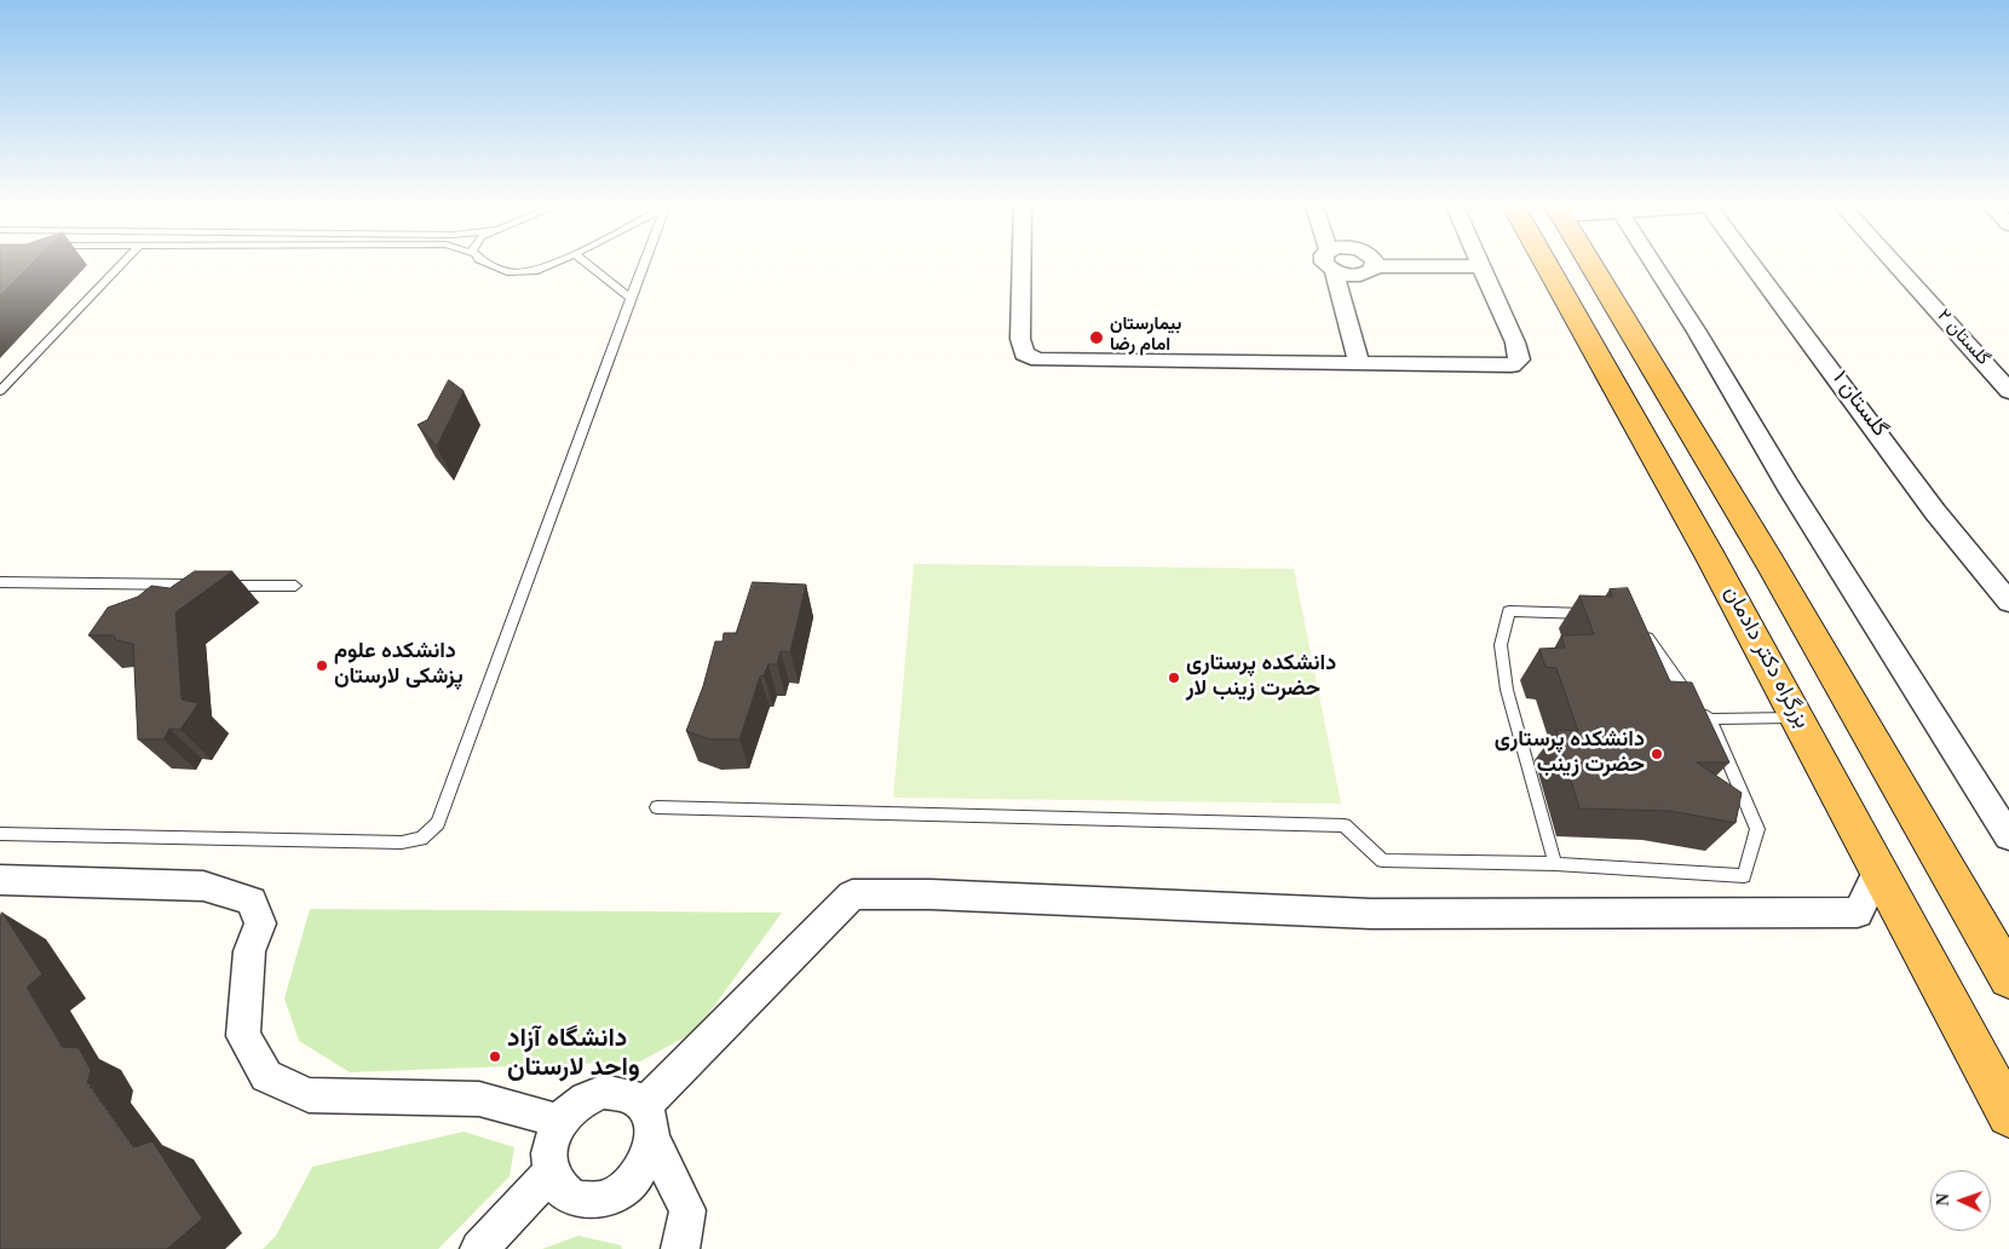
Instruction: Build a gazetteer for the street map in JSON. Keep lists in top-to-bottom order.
{
  "streets": {
    "highway": ["بزرگراه دکتر دادمان"],
    "street": ["گلستان ۲", "گلستان ۱"]
  },
  "places": [
    "بیمارستان امام رضا",
    "دانشکده علوم پزشکی لارستان",
    "دانشکده پرستاری حضرت زینب لار",
    "دانشکده پرستاری حضرت زینب",
    "دانشگاه آزاد واحد لارستان"
  ],
  "north": "left"
}
